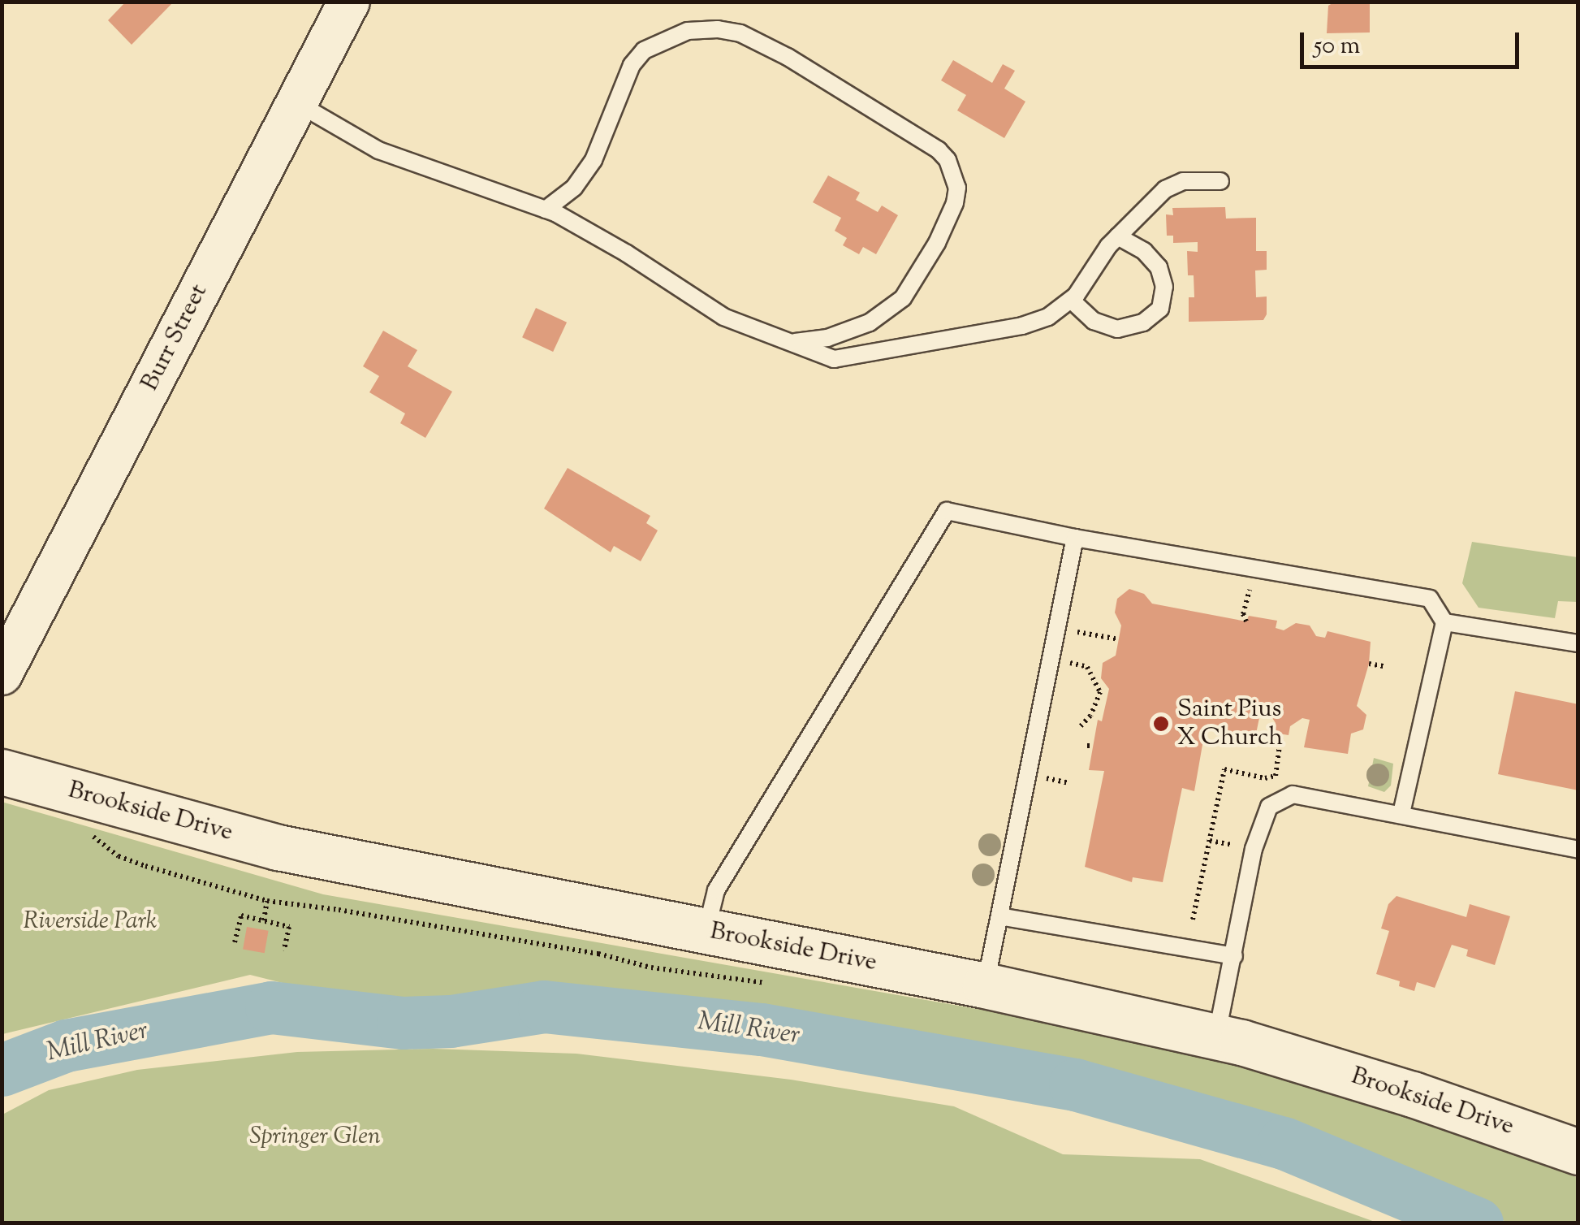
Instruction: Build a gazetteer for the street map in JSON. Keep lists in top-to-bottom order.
{
  "streets": {
    "main road": ["Brookside Drive"],
    "street": ["Burr Street"]
  },
  "water": ["Mill River"],
  "parks": ["Riverside Park", "Springer Glen"],
  "places": ["Saint Pius X Church"],
  "scale_bar": "50 m"
}
